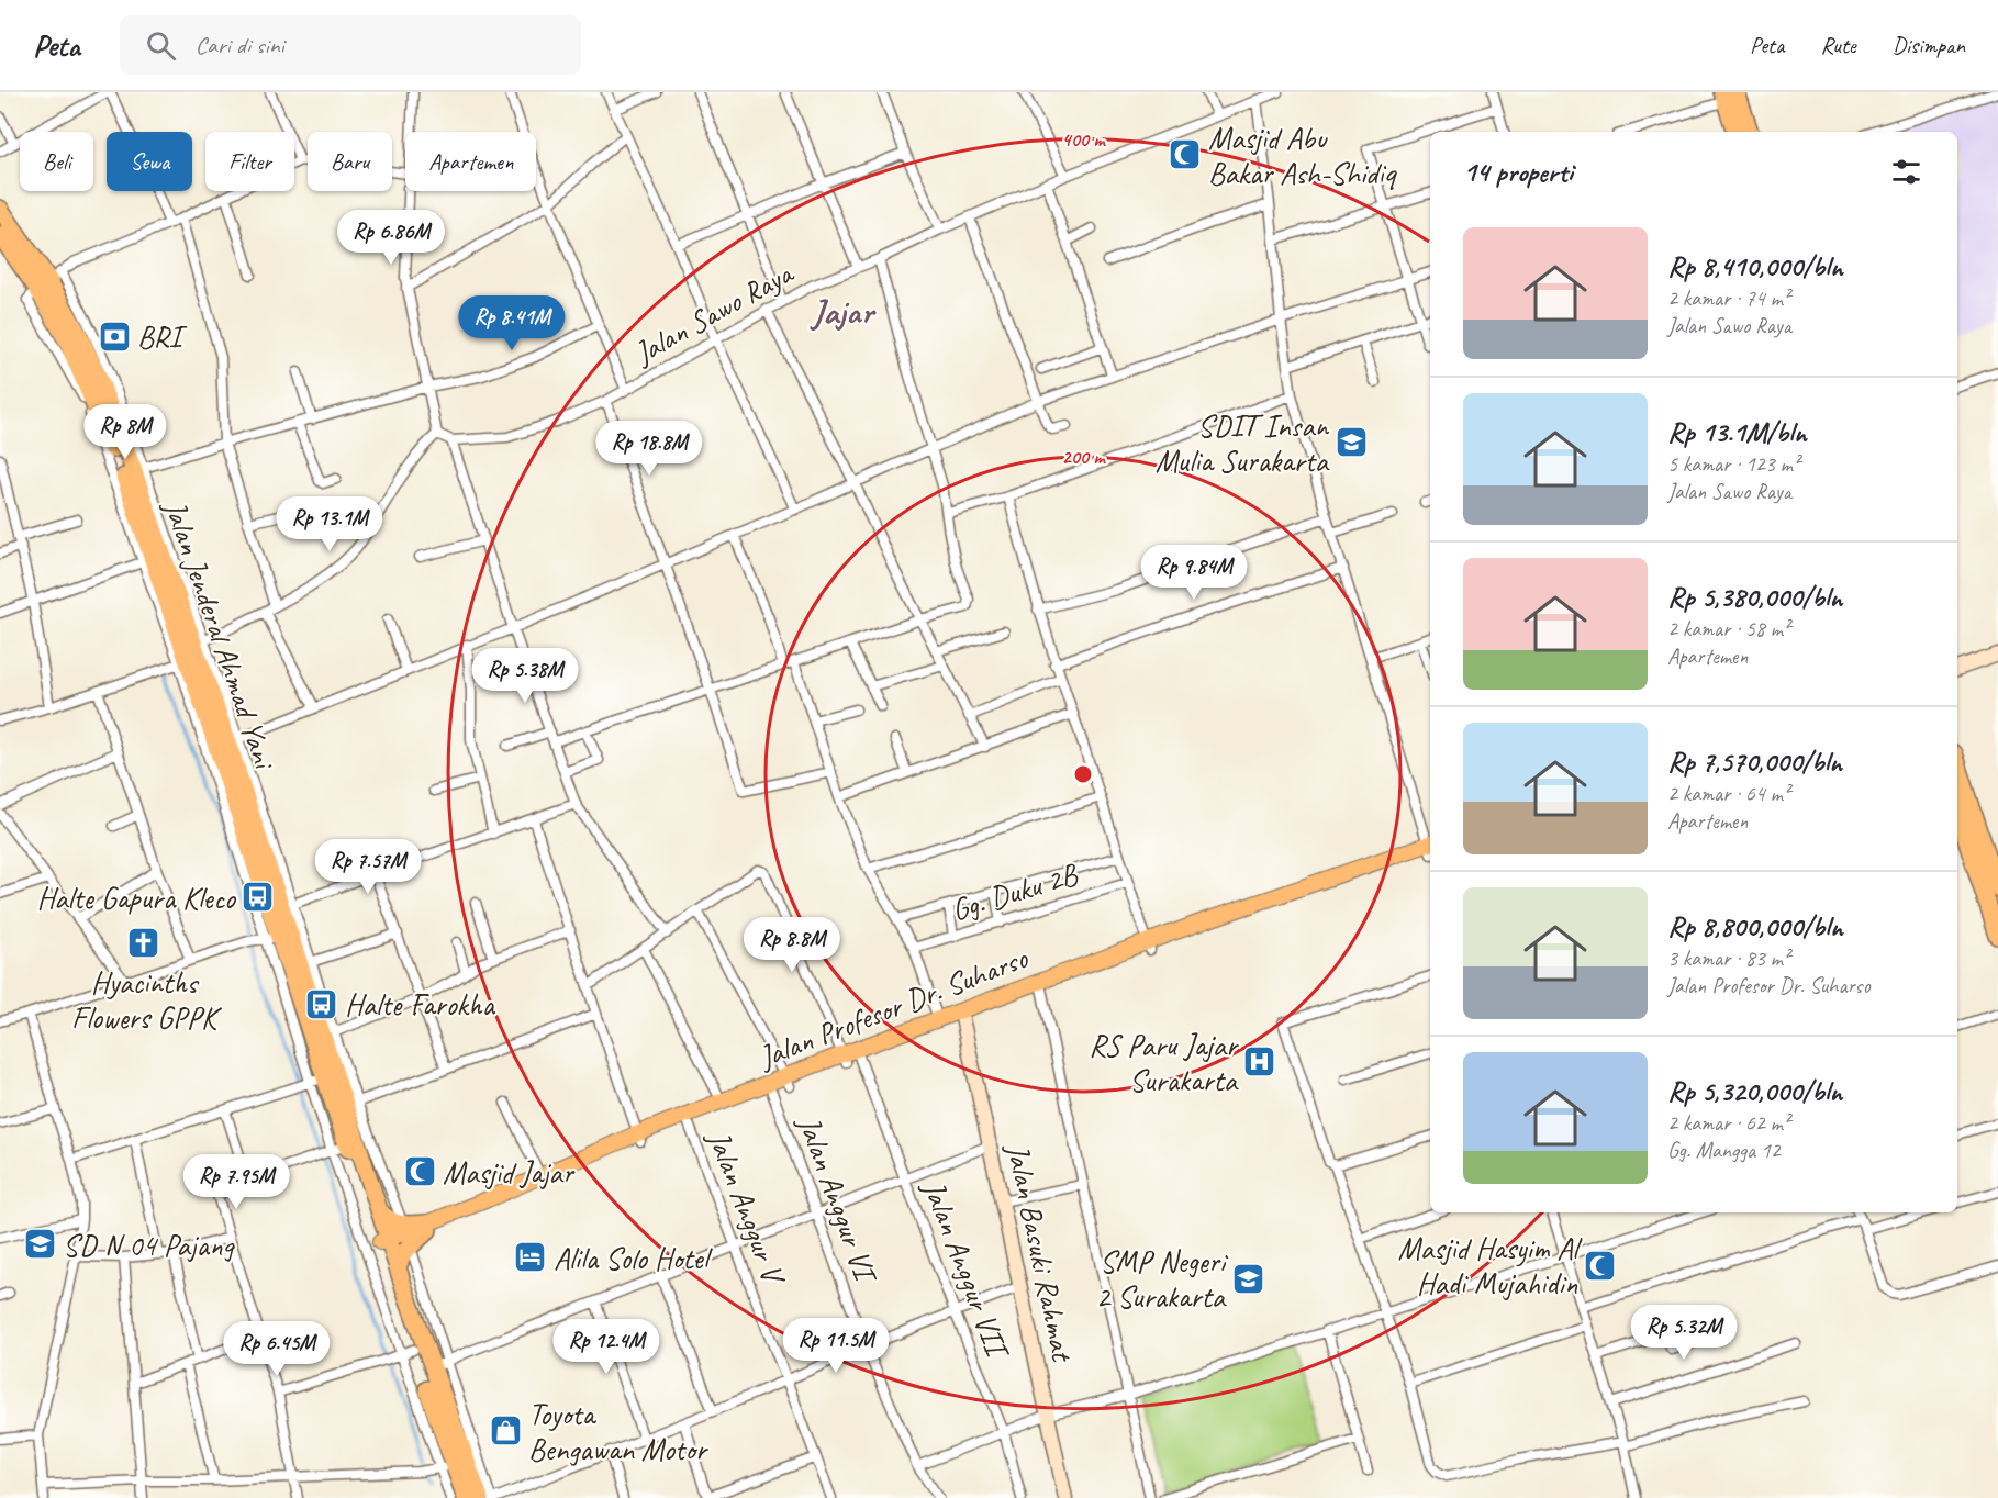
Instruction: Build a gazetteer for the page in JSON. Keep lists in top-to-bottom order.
{
  "streets": {
    "highway": ["Jalan Jenderal Ahmad Yani"],
    "main road": ["Jalan Profesor Dr. Suharso"],
    "street": [
      "Jalan Sawo Raya",
      "Gg. Duku 2B",
      "Jalan Anggur VI",
      "Jalan Anggur V",
      "Jalan Basuki Rahmat",
      "Jalan Anggur VII"
    ]
  },
  "crossings": [
    ["Jalan Profesor Dr. Suharso", "Jalan Anggur VI"],
    ["Jalan Profesor Dr. Suharso", "Jalan Anggur V"],
    ["Jalan Profesor Dr. Suharso", "Jalan Basuki Rahmat"],
    ["Jalan Profesor Dr. Suharso", "Jalan Anggur VII"]
  ],
  "districts": ["Jajar"],
  "places": {
    "mosque": ["Masjid Abu Bakar Ash-Shidiq", "Masjid Jajar", "Masjid Hasyim Al Hadi Mujahidin"],
    "bank": ["BRI"],
    "school or university": ["SDIT Insan Mulia Surakarta", "SD N 04 Pajang", "SMP Negeri 2 Surakarta"],
    "bus stop": ["Halte Gapura Kleco", "Halte Farokha"],
    "church": ["Hyacinths Flowers GPPK"],
    "hospital": ["RS Paru Jajar Surakarta"],
    "hotel": ["Alila Solo Hotel"],
    "shop": ["Toyota Bengawan Motor"]
  },
  "page": {
    "header": "Peta",
    "search": "Cari di sini",
    "nav": ["Peta", "Rute", "Disimpan"],
    "chip": [
      "Beli",
      "Sewa",
      "Filter",
      "Baru",
      "Apartemen"
    ],
    "heading": "14 properti",
    "price": [
      "Rp 6.86M",
      "Rp 8.41M",
      "Rp 8M",
      "Rp 18.8M",
      "Rp 13.1M",
      "Rp 9.84M",
      "Rp 5.38M",
      "Rp 7.57M",
      "Rp 8.8M",
      "Rp 7.95M",
      "Rp 5.32M",
      "Rp 11.5M",
      "Rp 12.4M",
      "Rp 6.45M"
    ],
    "list": [
      {
        "name": "Rp 8,410,000/bln",
        "note": "2 kamar · 74 m² · Jalan Sawo Raya"
      },
      {
        "name": "Rp 13.1M/bln",
        "note": "5 kamar · 123 m² · Jalan Sawo Raya"
      },
      {
        "name": "Rp 5,380,000/bln",
        "note": "2 kamar · 58 m² · Apartemen"
      },
      {
        "name": "Rp 7,570,000/bln",
        "note": "2 kamar · 64 m² · Apartemen"
      },
      {
        "name": "Rp 8,800,000/bln",
        "note": "3 kamar · 83 m² · Jalan Profesor Dr. Suharso"
      },
      {
        "name": "Rp 5,320,000/bln",
        "note": "2 kamar · 62 m² · Gg. Mangga 12"
      }
    ]
  },
  "rings": ["400 m", "200 m"]
}
